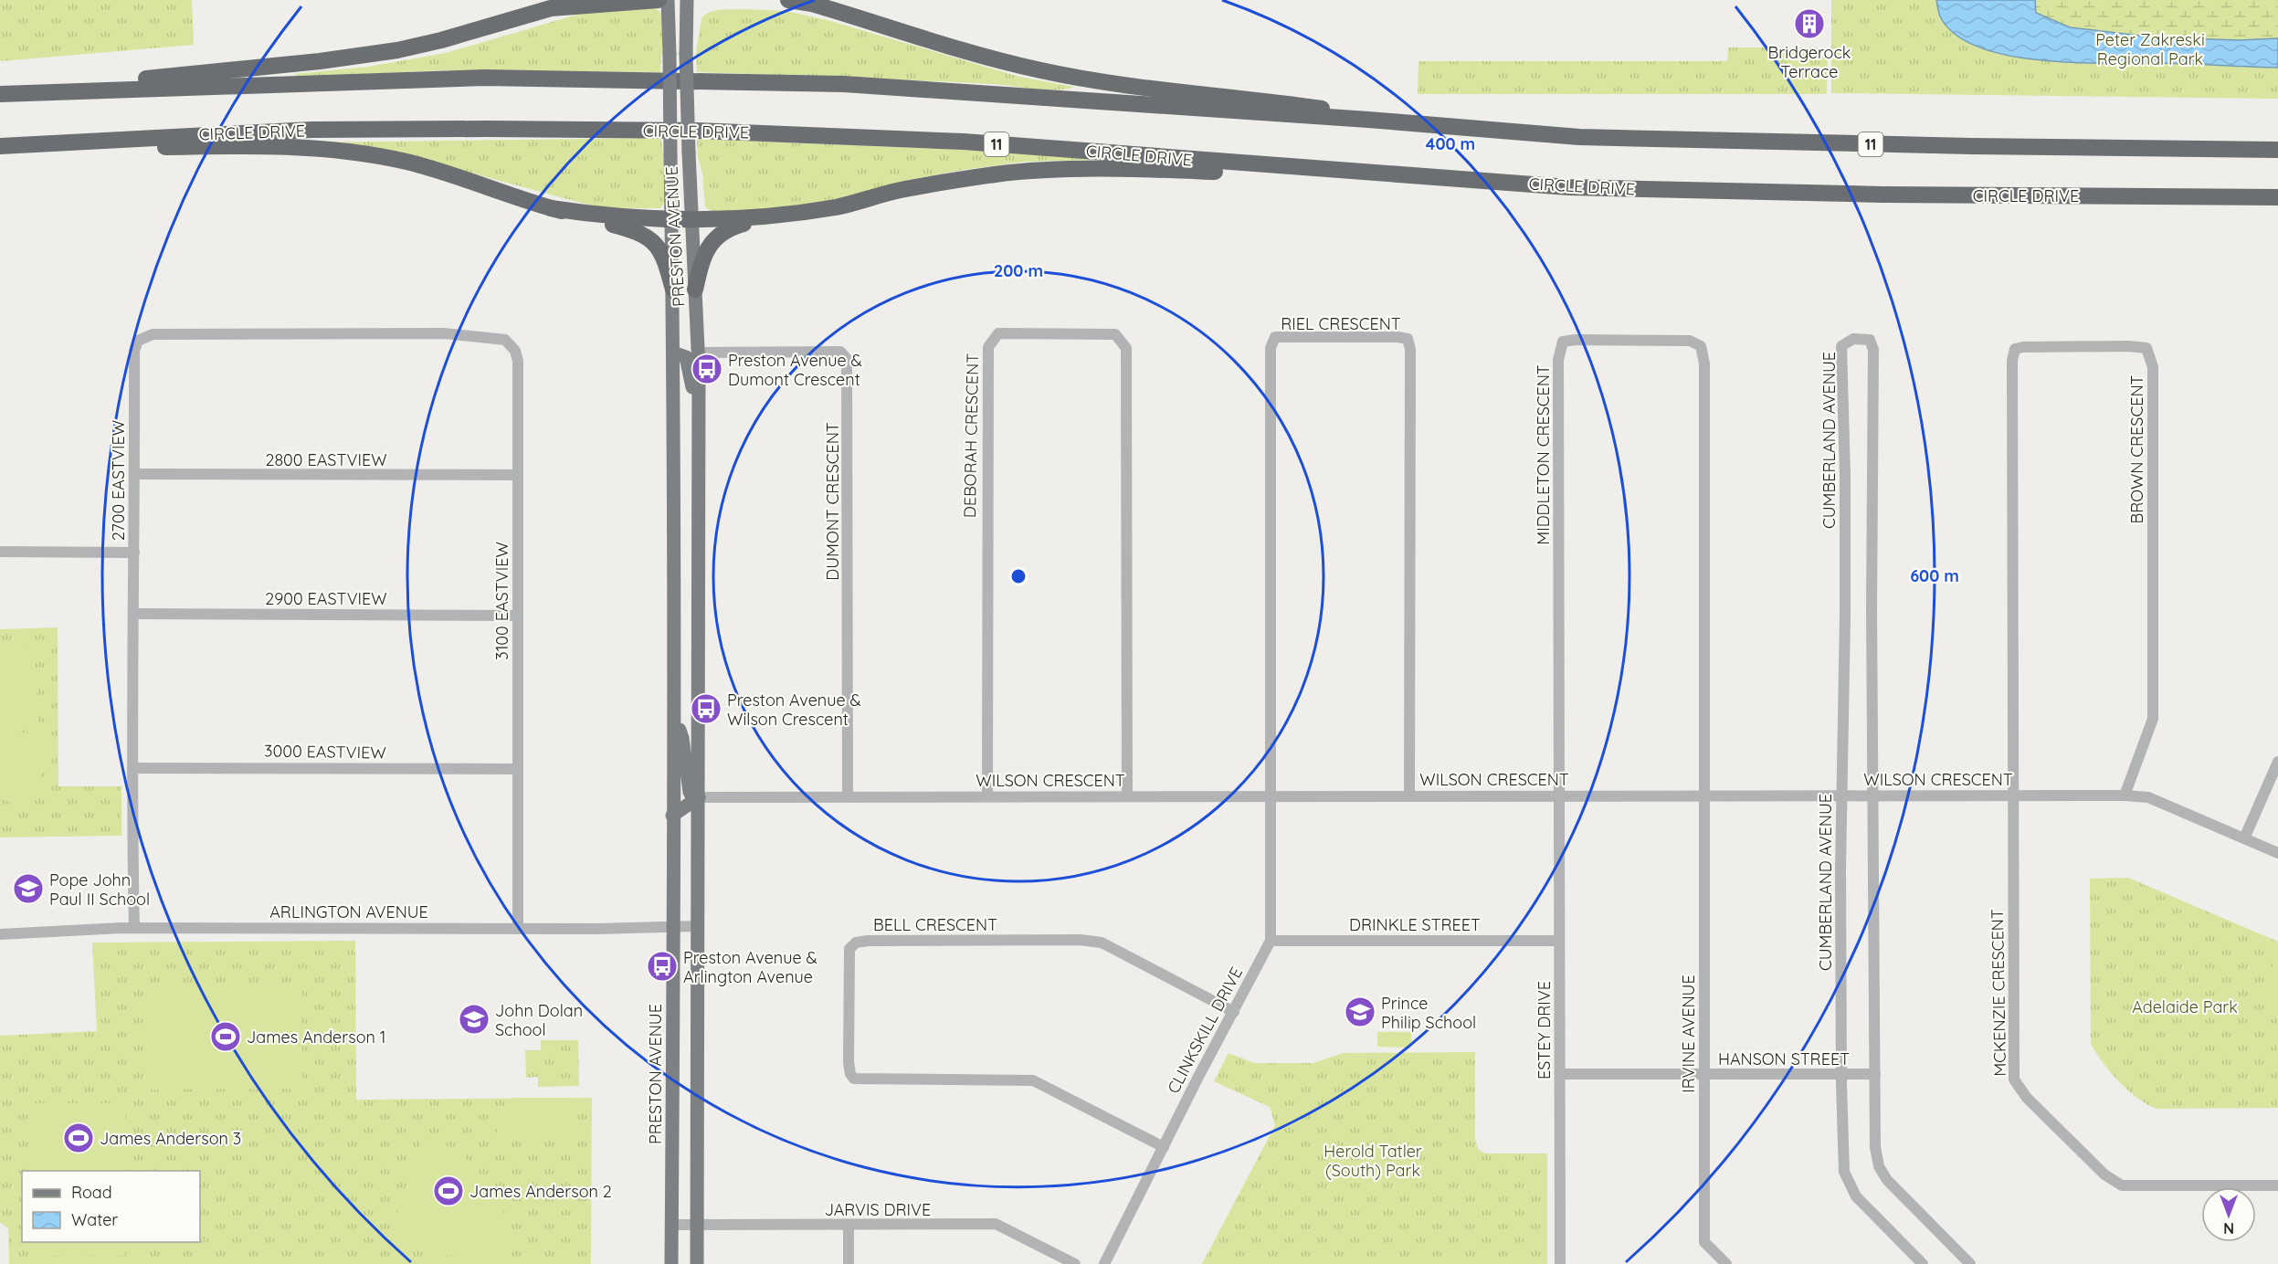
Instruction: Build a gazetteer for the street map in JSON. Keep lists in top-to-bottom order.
{
  "streets": {
    "highway": ["CIRCLE DRIVE", "11"],
    "main road": ["PRESTON AVENUE"],
    "street": [
      "RIEL CRESCENT",
      "DEBORAH CRESCENT",
      "CUMBERLAND AVENUE",
      "BROWN CRESCENT",
      "MIDDLETON CRESCENT",
      "2800 EASTVIEW",
      "2700 EASTVIEW",
      "DUMONT CRESCENT",
      "2900 EASTVIEW",
      "3100 EASTVIEW",
      "3000 EASTVIEW",
      "WILSON CRESCENT",
      "ARLINGTON AVENUE",
      "BELL CRESCENT",
      "DRINKLE STREET",
      "MCKENZIE CRESCENT",
      "CLINKSKILL DRIVE",
      "ESTEY DRIVE",
      "IRVINE AVENUE",
      "HANSON STREET",
      "JARVIS DRIVE"
    ]
  },
  "crossings": [
    ["PRESTON AVENUE", "DUMONT CRESCENT"],
    ["PRESTON AVENUE", "WILSON CRESCENT"],
    ["PRESTON AVENUE", "ARLINGTON AVENUE"],
    ["PRESTON AVENUE", "JARVIS DRIVE"],
    ["RIEL CRESCENT", "WILSON CRESCENT"],
    ["RIEL CRESCENT", "CLINKSKILL DRIVE"],
    ["DEBORAH CRESCENT", "WILSON CRESCENT"],
    ["CUMBERLAND AVENUE", "WILSON CRESCENT"],
    ["CUMBERLAND AVENUE", "HANSON STREET"],
    ["BROWN CRESCENT", "WILSON CRESCENT"],
    ["BROWN CRESCENT", "MCKENZIE CRESCENT"],
    ["MIDDLETON CRESCENT", "WILSON CRESCENT"],
    ["MIDDLETON CRESCENT", "ESTEY DRIVE"],
    ["MIDDLETON CRESCENT", "IRVINE AVENUE"],
    ["2800 EASTVIEW", "2700 EASTVIEW"],
    ["2800 EASTVIEW", "3100 EASTVIEW"],
    ["2700 EASTVIEW", "2900 EASTVIEW"],
    ["2700 EASTVIEW", "3100 EASTVIEW"],
    ["2700 EASTVIEW", "3000 EASTVIEW"],
    ["2700 EASTVIEW", "ARLINGTON AVENUE"],
    ["DUMONT CRESCENT", "WILSON CRESCENT"],
    ["2900 EASTVIEW", "3100 EASTVIEW"],
    ["3100 EASTVIEW", "3000 EASTVIEW"],
    ["3100 EASTVIEW", "ARLINGTON AVENUE"],
    ["WILSON CRESCENT", "MCKENZIE CRESCENT"],
    ["WILSON CRESCENT", "CLINKSKILL DRIVE"],
    ["WILSON CRESCENT", "ESTEY DRIVE"],
    ["WILSON CRESCENT", "IRVINE AVENUE"],
    ["BELL CRESCENT", "CLINKSKILL DRIVE"],
    ["DRINKLE STREET", "CLINKSKILL DRIVE"],
    ["DRINKLE STREET", "ESTEY DRIVE"],
    ["ESTEY DRIVE", "HANSON STREET"],
    ["IRVINE AVENUE", "HANSON STREET"]
  ],
  "parks": ["Peter Zakreski Regional Park", "Adelaide Park", "Herold Tatler (South) Park"],
  "places": {
    "building": ["Bridgerock Terrace"],
    "bus stop": ["Preston Avenue & Dumont Crescent", "Preston Avenue & Wilson Crescent", "Preston Avenue & Arlington Avenue"],
    "school or university": ["Pope John Paul II School", "Prince Philip School", "John Dolan School"],
    "sports": ["James Anderson 1", "James Anderson 3", "James Anderson 2"]
  },
  "legend": ["Road", "Water"],
  "north": "bottom",
  "rings": ["400 m", "200 m", "600 m"]
}
